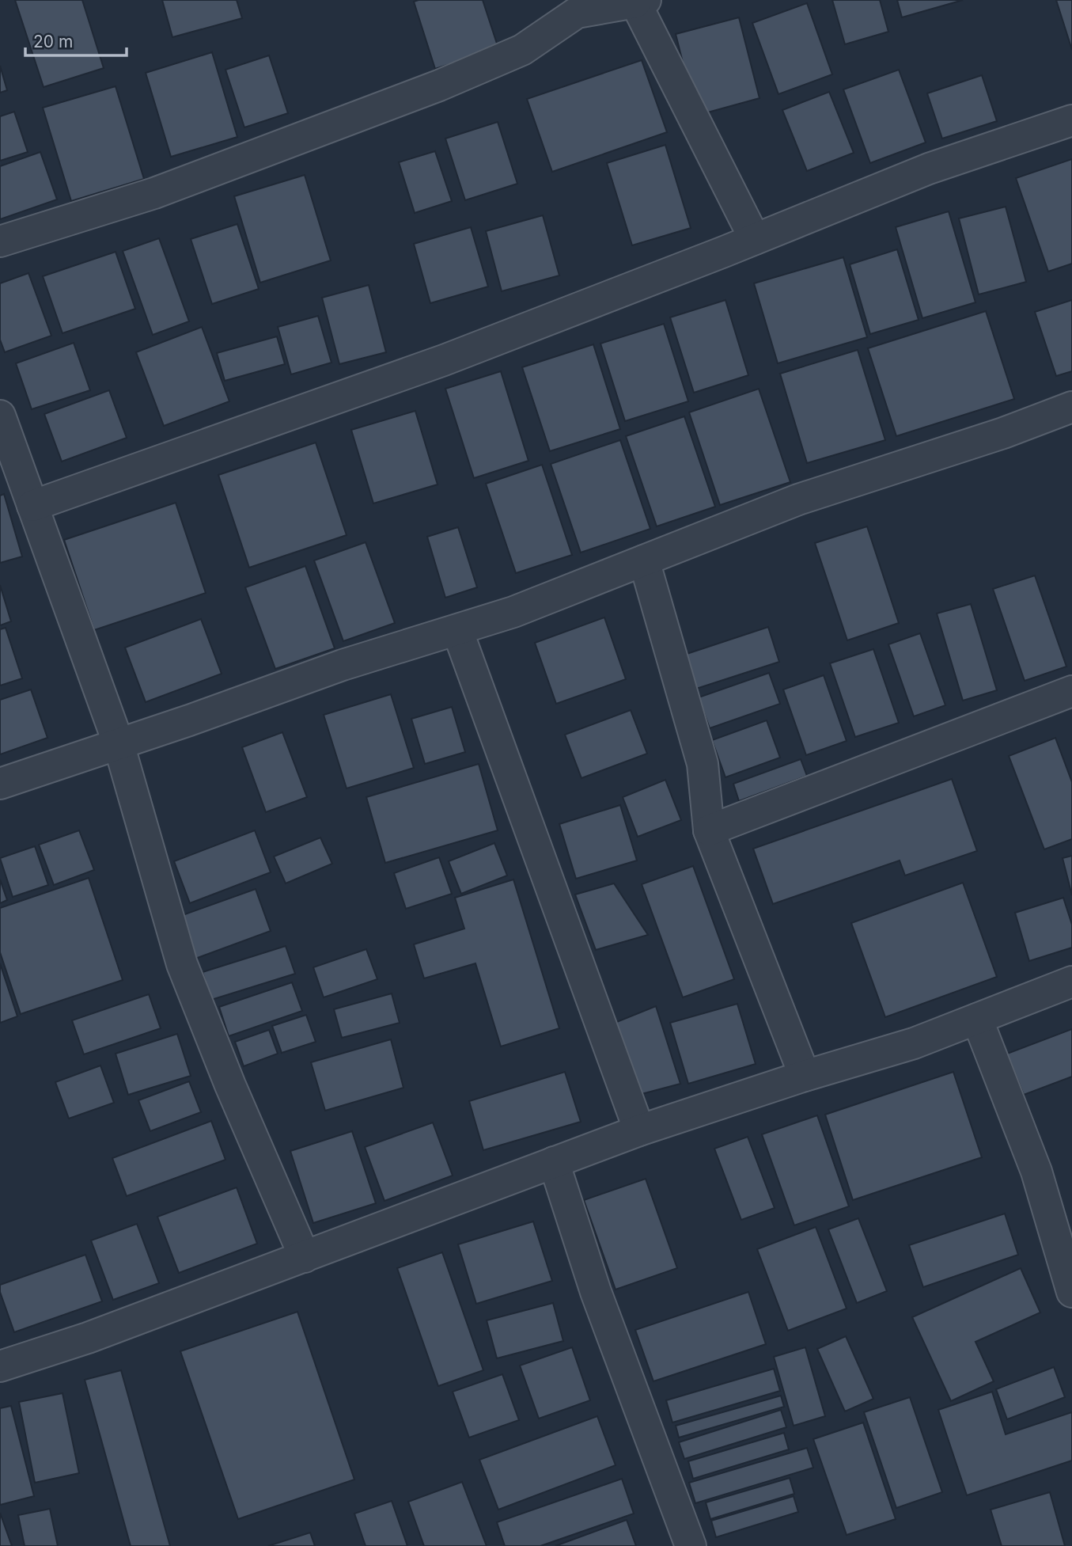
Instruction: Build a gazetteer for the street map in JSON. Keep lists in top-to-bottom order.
{
  "scale_bar": "20 m"
}
